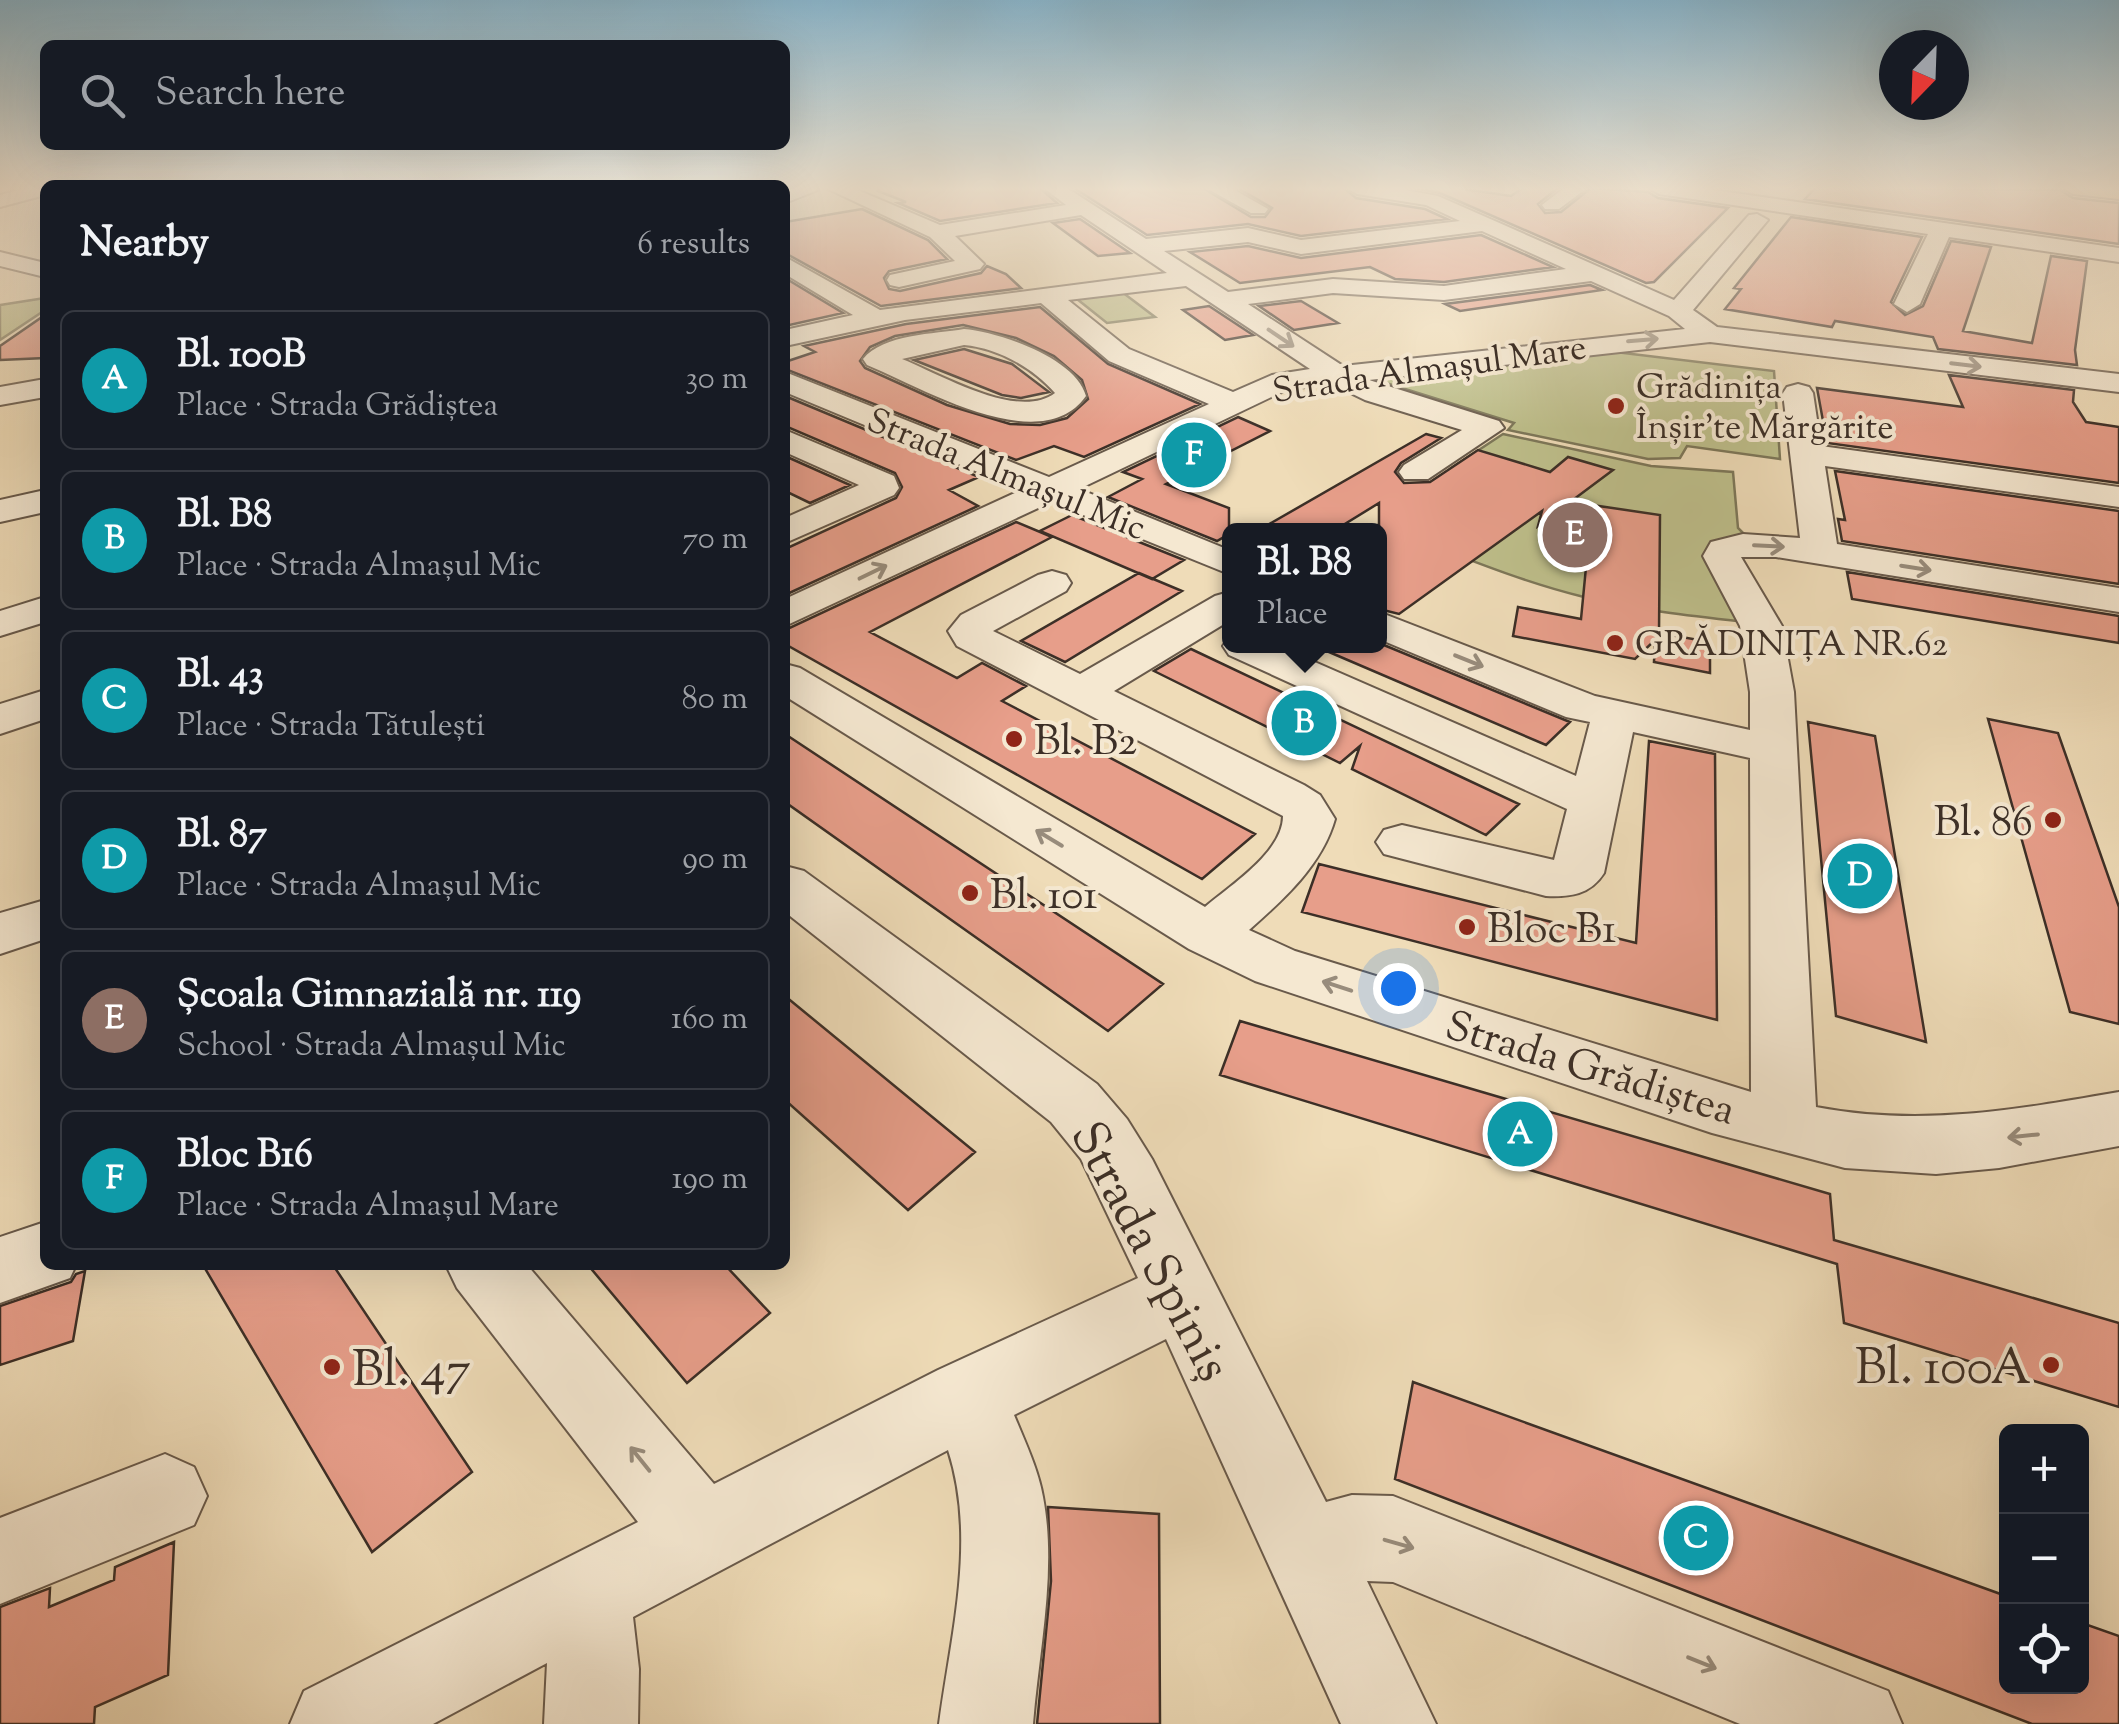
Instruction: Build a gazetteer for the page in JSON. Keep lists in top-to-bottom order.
{
  "streets": {
    "street": [
      "Strada Almașul Mare",
      "Strada Almașul Mic",
      "Strada Grădiștea",
      "Strada Spiniș"
    ]
  },
  "crossings": [
    ["Strada Almașul Mare", "Strada Almașul Mic"]
  ],
  "places": [
    "Grădinița Înșir'te Mărgărite",
    "GRĂDINIȚA NR.62",
    "Bl. B2",
    "Bl. 86",
    "Bl. 101",
    "Bloc B1",
    "Bl. 100A",
    "Bl. 47"
  ],
  "north": "bottom left",
  "page": {
    "search": "Search here",
    "heading": ["Nearby", "6 results"],
    "list": [
      {
        "mark": "A",
        "name": "Bl. 100B",
        "note": "Place · Strada Grădiștea",
        "value": "30 m"
      },
      {
        "mark": "B",
        "name": "Bl. B8",
        "note": "Place · Strada Almașul Mic",
        "value": "70 m"
      },
      {
        "mark": "C",
        "name": "Bl. 43",
        "note": "Place · Strada Tătulești",
        "value": "80 m"
      },
      {
        "mark": "D",
        "name": "Bl. 87",
        "note": "Place · Strada Almașul Mic",
        "value": "90 m"
      },
      {
        "mark": "E",
        "name": "Școala Gimnazială nr. 119",
        "note": "School · Strada Almașul Mic",
        "value": "160 m"
      },
      {
        "mark": "F",
        "name": "Bloc B16",
        "note": "Place · Strada Almașul Mare",
        "value": "190 m"
      }
    ],
    "pins": [
      "F",
      "E",
      "B",
      "D",
      "A",
      "C"
    ],
    "popup": ["Bl. B8", "Place"],
    "map_buttons": ["+", "−"]
  }
}
